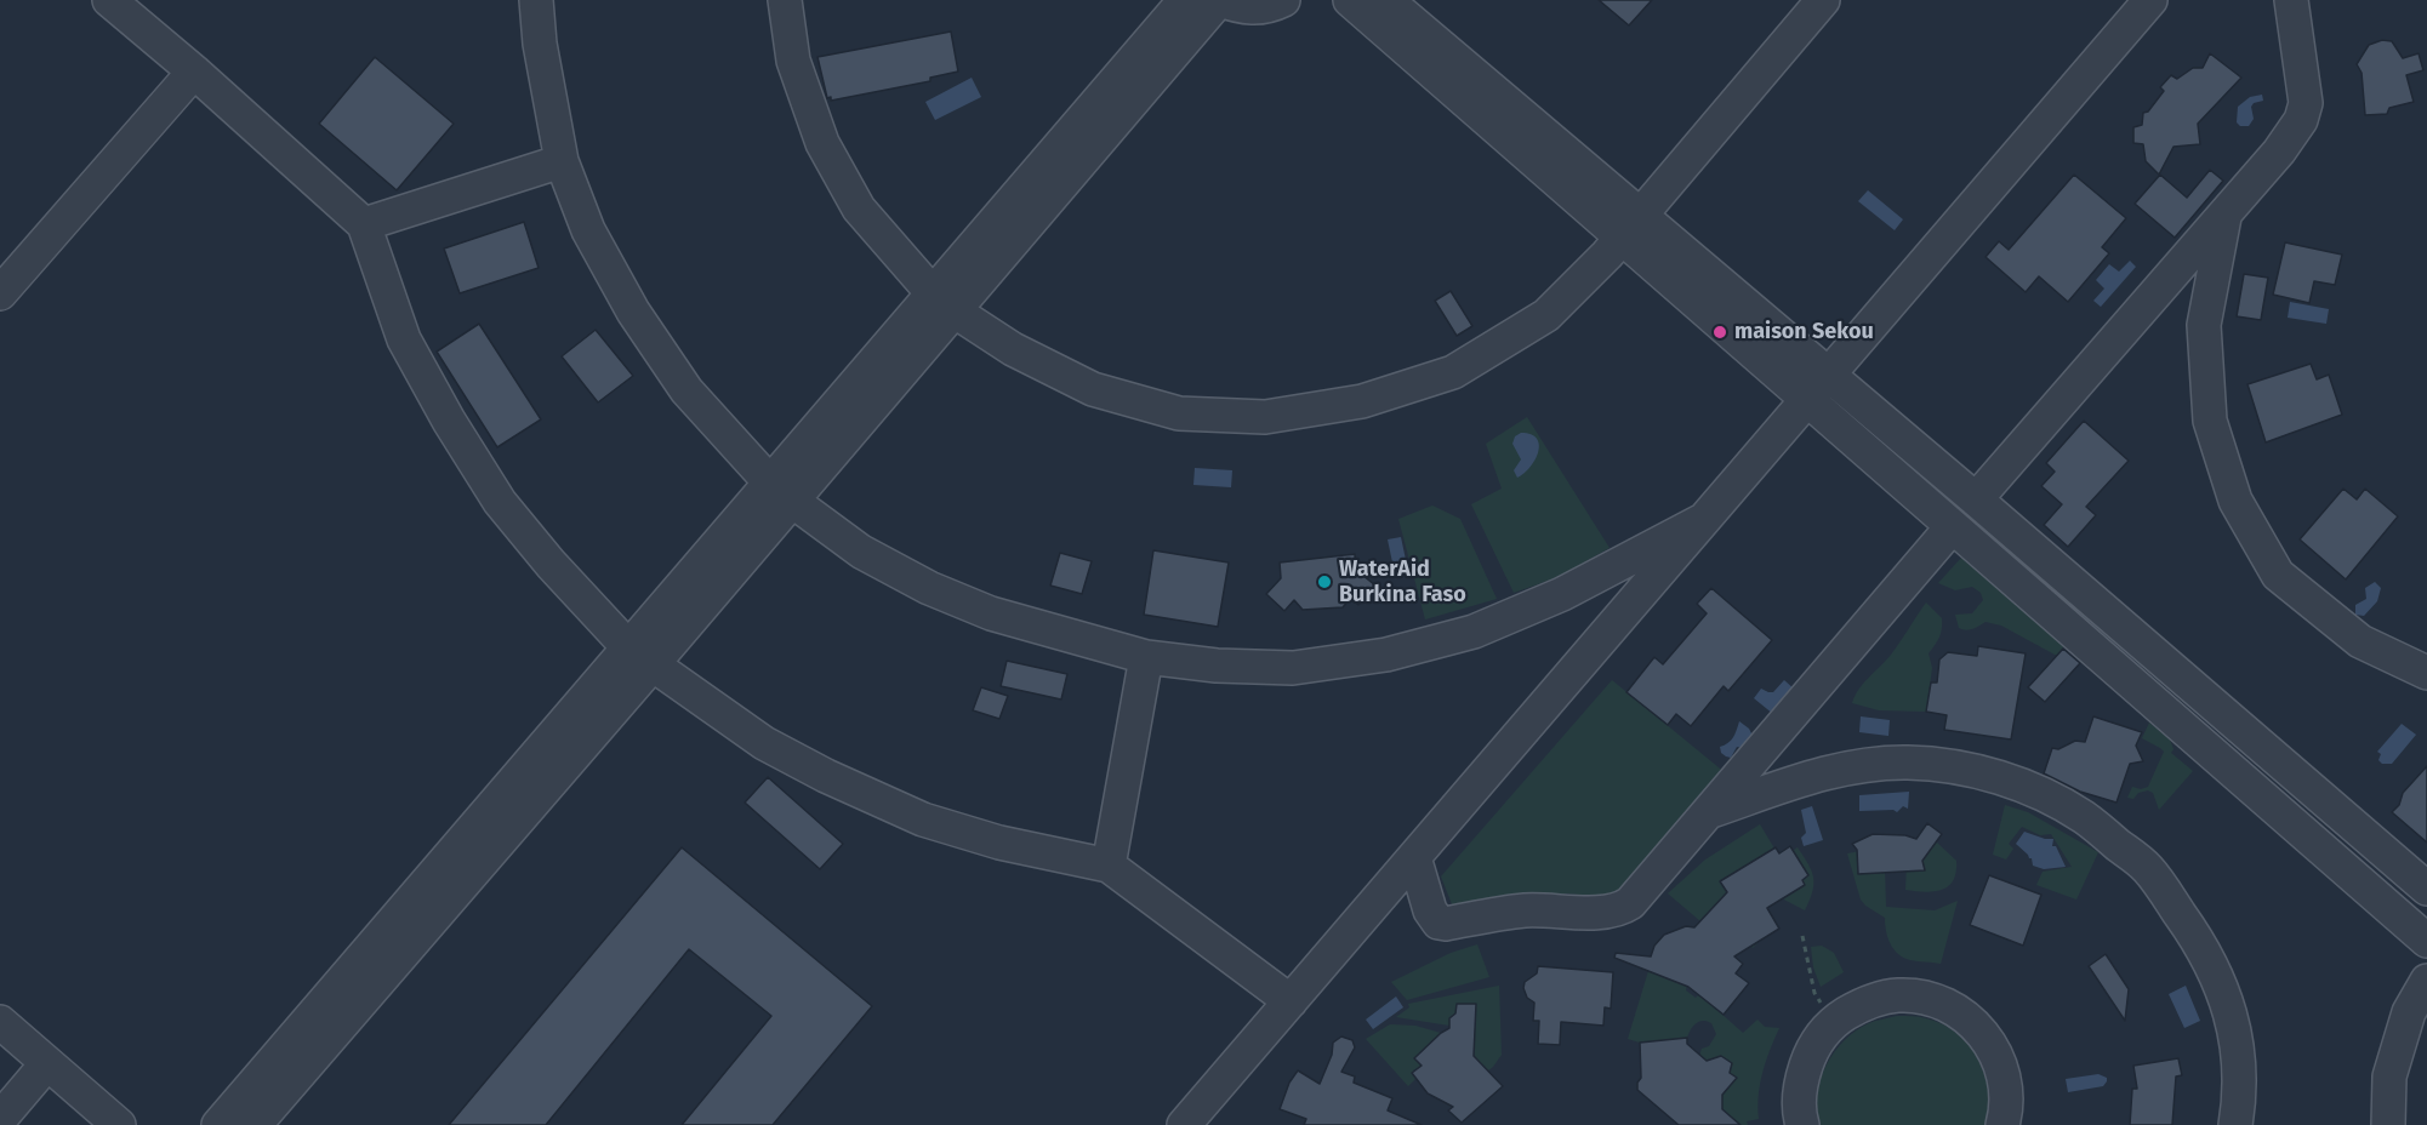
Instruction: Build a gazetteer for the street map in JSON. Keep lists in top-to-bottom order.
{
  "places": ["maison Sekou", "WaterAid Burkina Faso"]
}
